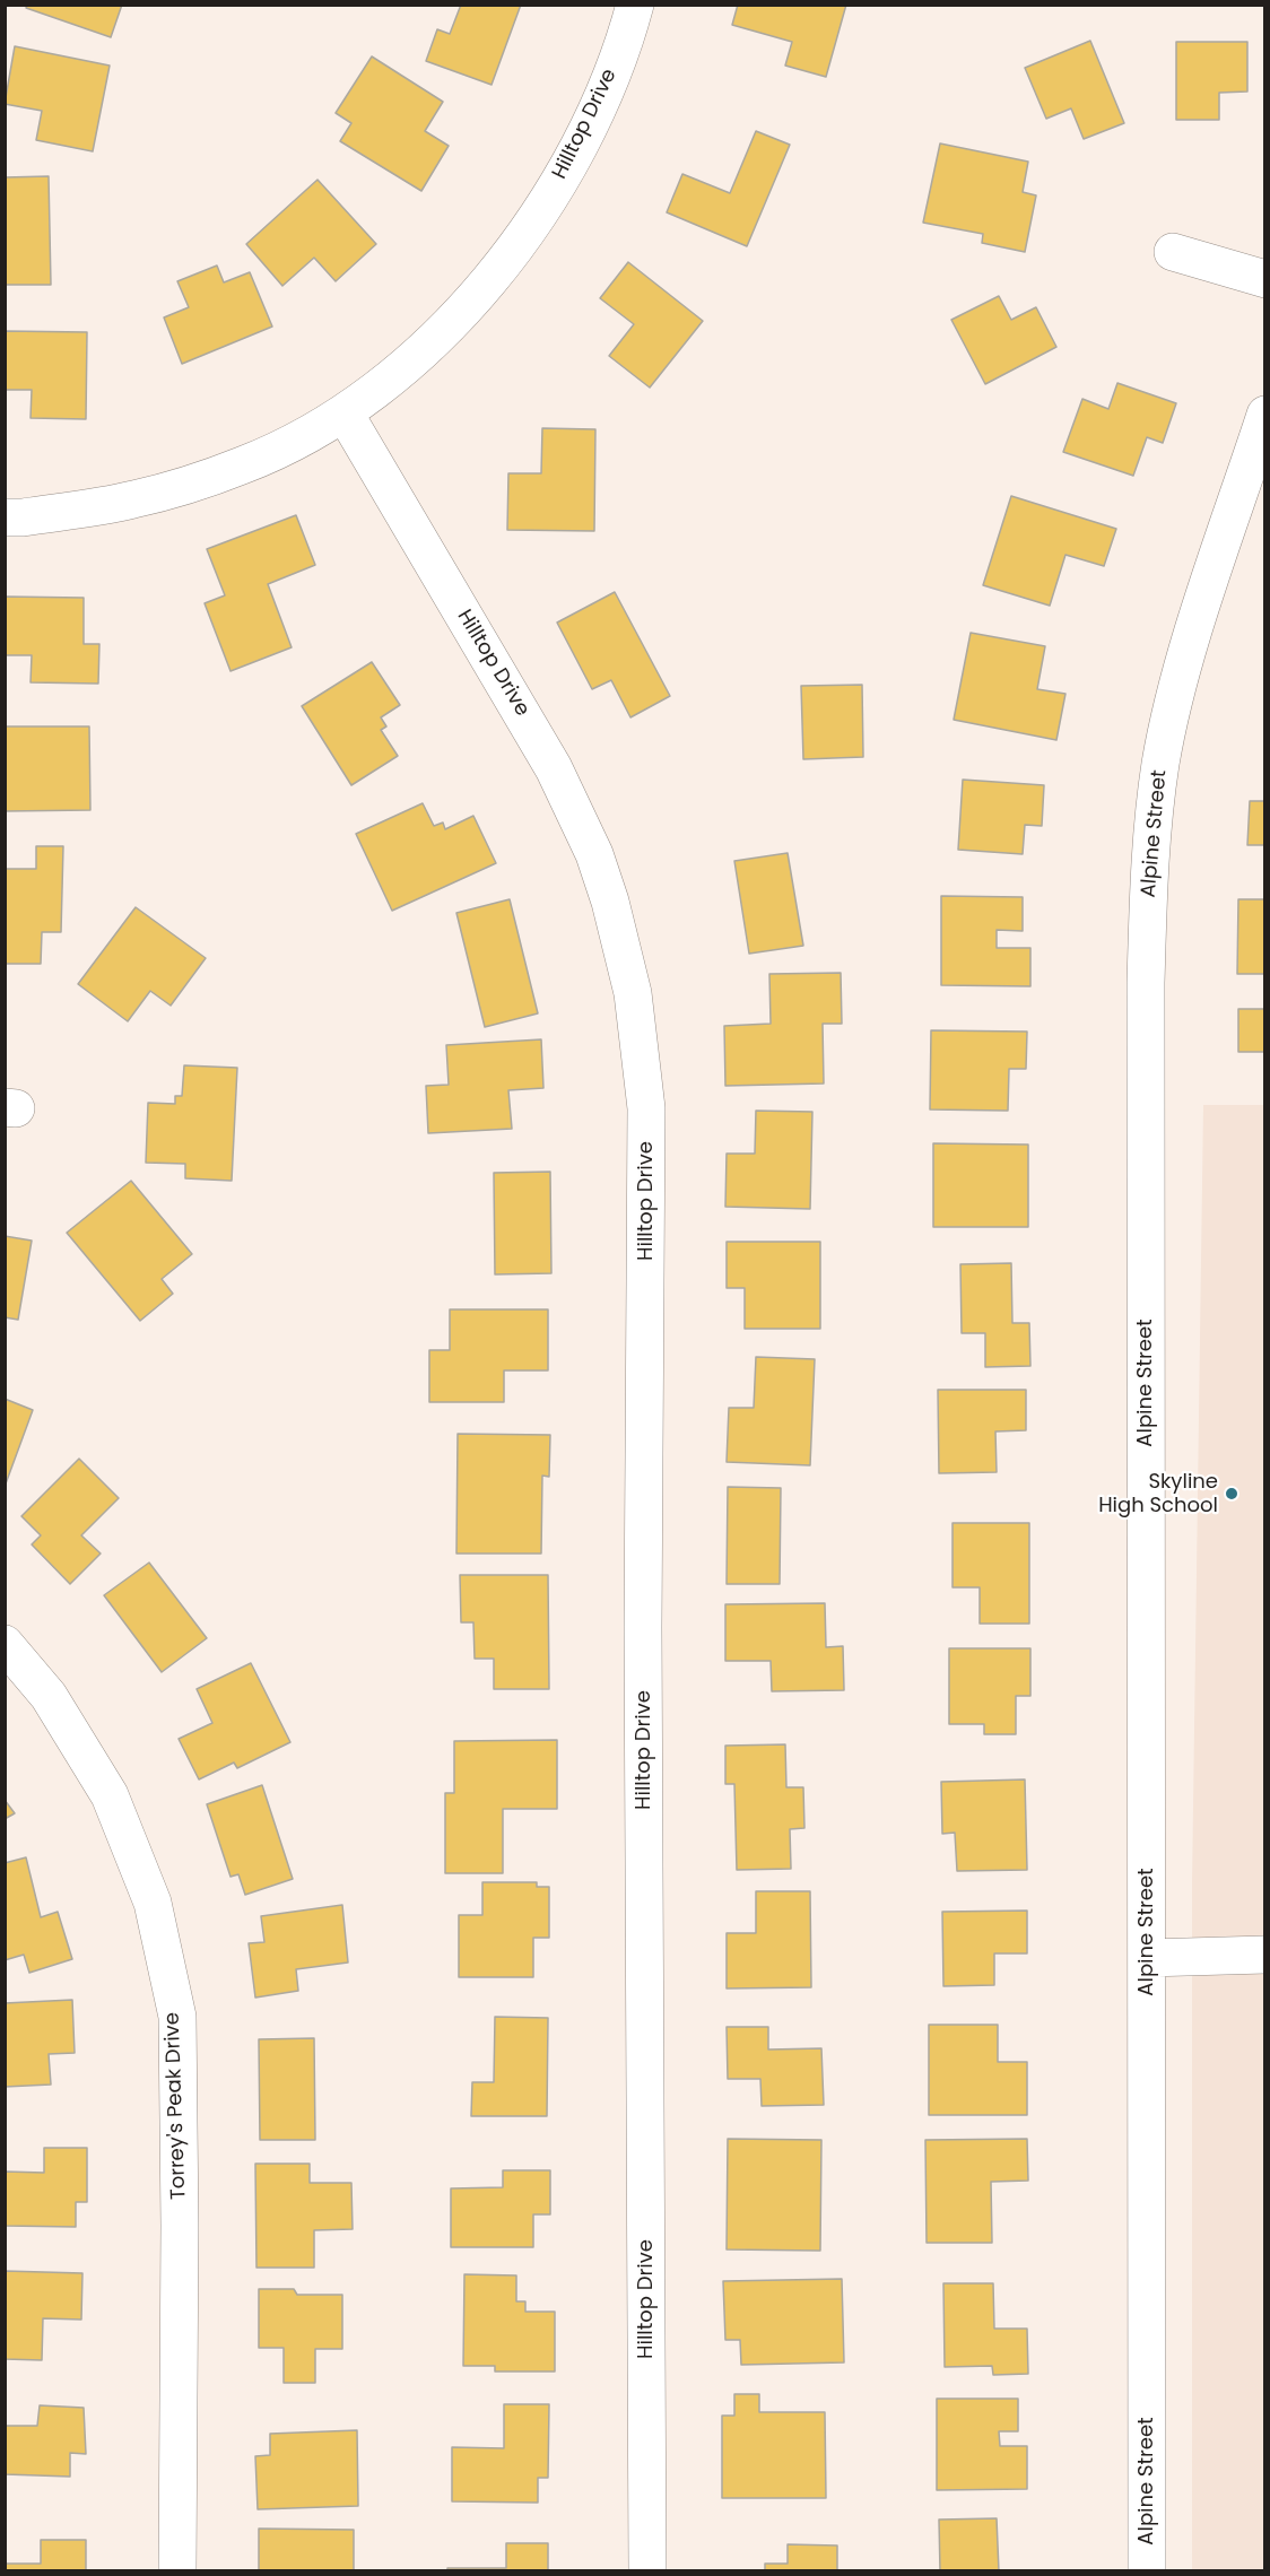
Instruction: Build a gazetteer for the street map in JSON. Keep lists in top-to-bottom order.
{
  "streets": {
    "street": ["Hilltop Drive", "Alpine Street", "Torrey's Peak Drive"]
  },
  "places": ["Skyline High School"]
}
